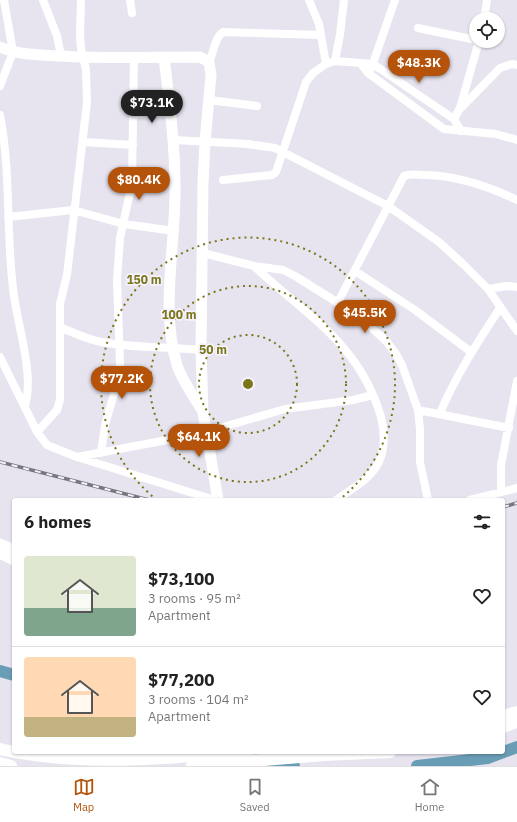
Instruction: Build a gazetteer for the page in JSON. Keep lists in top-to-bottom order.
{
  "page": {
    "price": [
      "$48.3K",
      "$73.1K",
      "$80.4K",
      "$45.5K",
      "$77.2K",
      "$64.1K"
    ],
    "heading": "6 homes",
    "list": [
      {
        "name": "$73,100",
        "note": "3 rooms · 95 m² · Apartment"
      },
      {
        "name": "$77,200",
        "note": "3 rooms · 104 m² · Apartment"
      }
    ],
    "tabs": ["Map", "Saved", "Home"]
  },
  "rings": ["150 m", "100 m", "50 m"]
}
